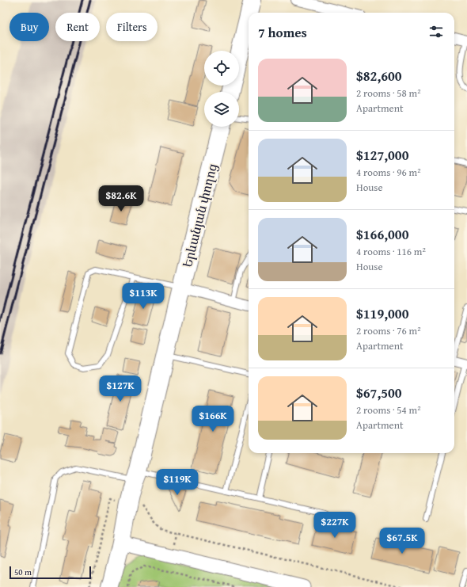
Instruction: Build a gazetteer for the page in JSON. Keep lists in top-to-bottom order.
{
  "streets": {
    "highway": ["Երևանյան փողոց"]
  },
  "scale_bar": "50 m",
  "page": {
    "chip": ["Buy", "Rent", "Filters"],
    "heading": "7 homes",
    "list": [
      {
        "name": "$82,600",
        "note": "2 rooms · 58 m² · Apartment"
      },
      {
        "name": "$127,000",
        "note": "4 rooms · 96 m² · House"
      },
      {
        "name": "$166,000",
        "note": "4 rooms · 116 m² · House"
      },
      {
        "name": "$119,000",
        "note": "2 rooms · 76 m² · Apartment"
      },
      {
        "name": "$67,500",
        "note": "2 rooms · 54 m² · Apartment"
      }
    ],
    "price": [
      "$82.6K",
      "$113K",
      "$127K",
      "$166K",
      "$119K",
      "$227K",
      "$67.5K"
    ],
    "scale": "50 m"
  }
}
